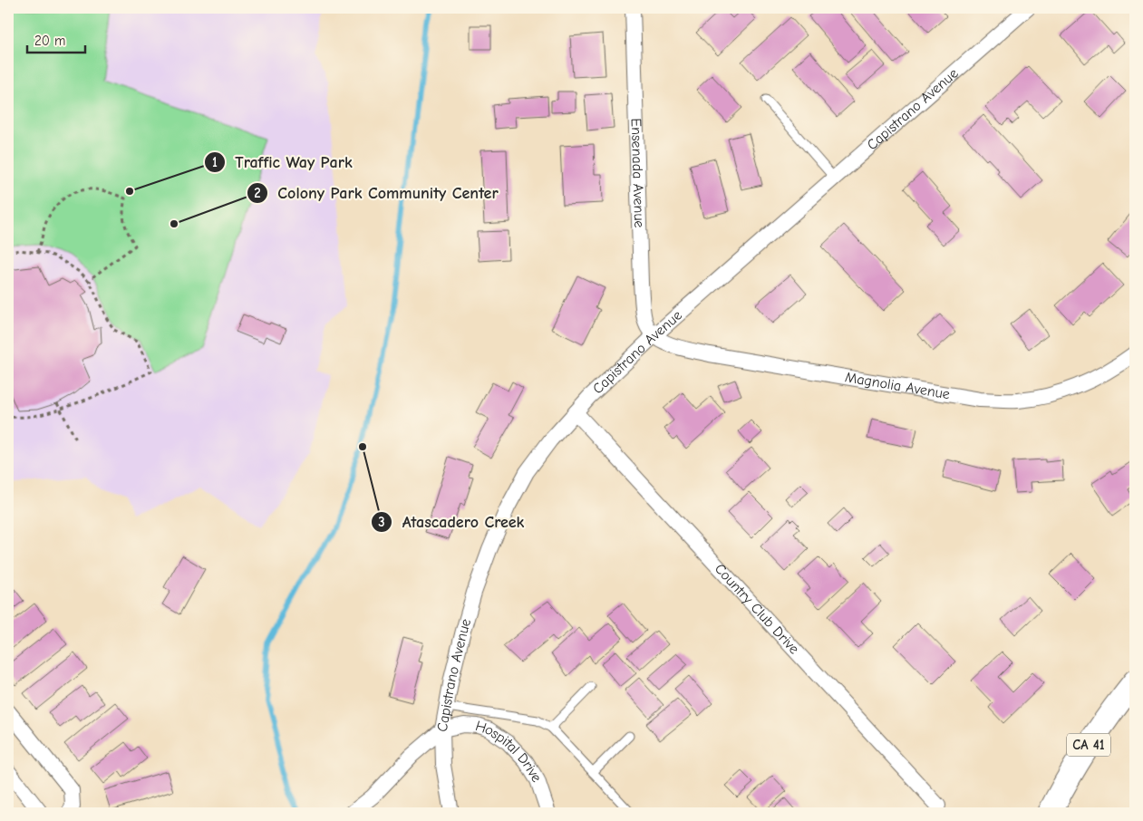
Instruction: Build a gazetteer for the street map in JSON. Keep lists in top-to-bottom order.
{
  "streets": {
    "main road": ["CA 41"],
    "street": [
      "Capistrano Avenue",
      "Ensenada Avenue",
      "Magnolia Avenue",
      "Country Club Drive",
      "Hospital Drive"
    ]
  },
  "crossings": [
    ["Capistrano Avenue", "Ensenada Avenue"],
    ["Capistrano Avenue", "Magnolia Avenue"],
    ["Capistrano Avenue", "Country Club Drive"],
    ["Capistrano Avenue", "Hospital Drive"],
    ["Ensenada Avenue", "Magnolia Avenue"]
  ],
  "places": ["Traffic Way Park", "Colony Park Community Center", "Atascadero Creek"],
  "scale_bar": "20 m"
}
